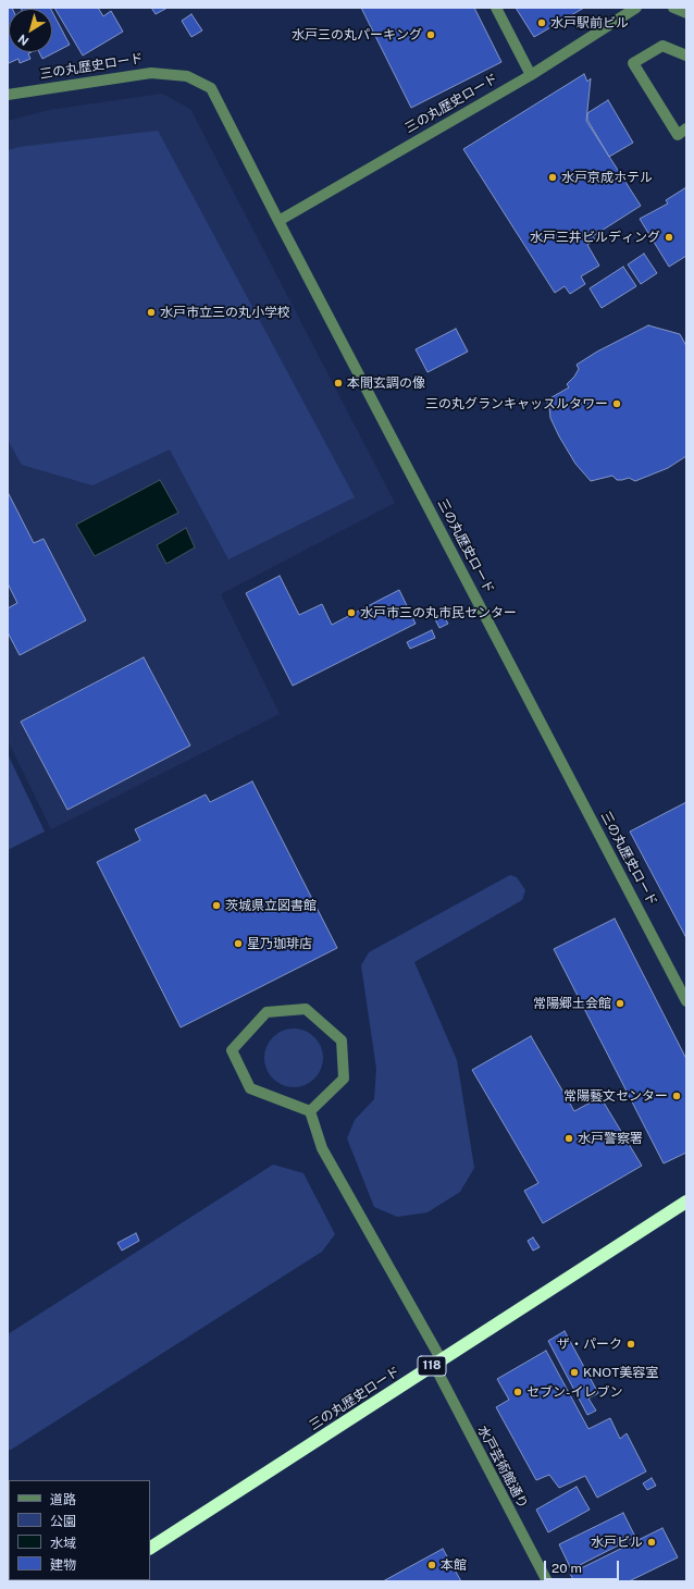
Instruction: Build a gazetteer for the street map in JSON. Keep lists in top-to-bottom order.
{
  "streets": {
    "highway": ["三の丸歴史ロード", "118"],
    "street": ["水戸芸術館通り"]
  },
  "crossings": [
    ["三の丸歴史ロード", "水戸芸術館通り"]
  ],
  "places": [
    "水戸駅前ビル",
    "水戸三の丸パーキング",
    "水戸京成ホテル",
    "水戸三井ビルディング",
    "水戸市立三の丸小学校",
    "本間玄調の像",
    "三の丸グランキャッスルタワー",
    "水戸市三の丸市民センター",
    "茨城県立図書館",
    "星乃珈琲店",
    "常陽郷土会館",
    "常陽藝文センター",
    "水戸警察署",
    "ザ・パーク",
    "KNOT美容室",
    "セブン-イレブン",
    "水戸ビル",
    "本館"
  ],
  "legend": [
    "道路",
    "公園",
    "水域",
    "建物"
  ],
  "scale_bar": "20 m",
  "north": "bottom left"
}
